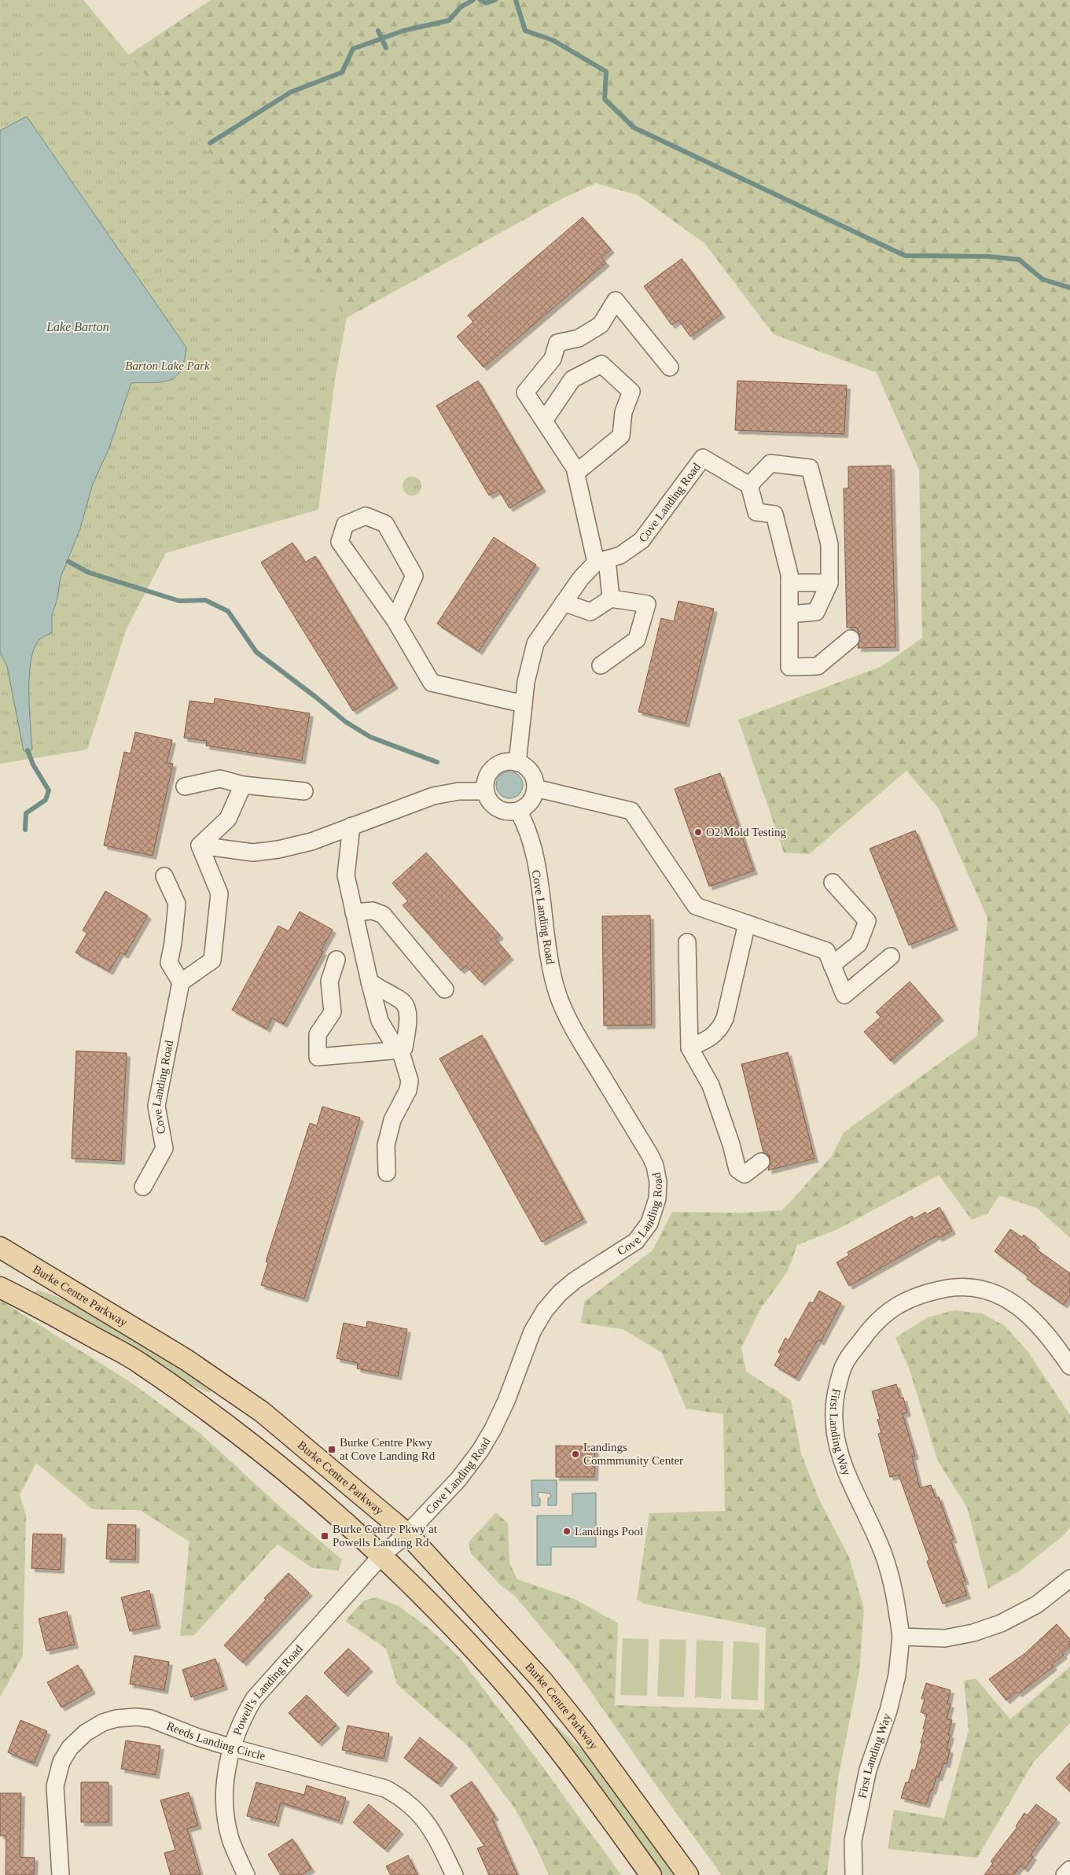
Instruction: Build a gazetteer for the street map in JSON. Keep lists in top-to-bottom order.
{
  "streets": {
    "main road": ["Burke Centre Parkway"],
    "street": [
      "Cove Landing Road",
      "First Landing Way",
      "Powell's Landing Road",
      "Reeds Landing Circle"
    ]
  },
  "crossings": [
    ["Cove Landing Road", "Burke Centre Parkway"],
    ["Cove Landing Road", "Powell's Landing Road"],
    ["Powell's Landing Road", "Reeds Landing Circle"]
  ],
  "water": ["Lake Barton"],
  "parks": ["Barton Lake Park"],
  "places": {
    "other": ["O2 Mold Testing", "Landings Commmunity Center", "Landings Pool"],
    "transit": ["Burke Centre Pkwy at Cove Landing Rd", "Burke Centre Pkwy at Powells Landing Rd"]
  }
}
